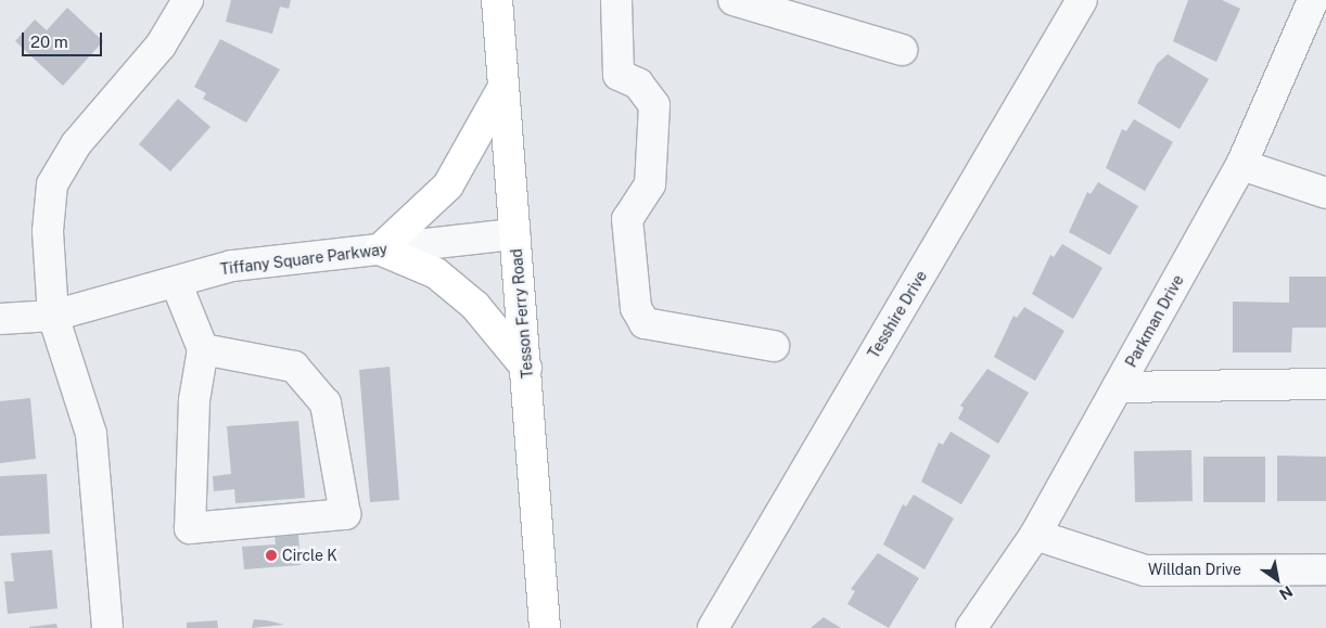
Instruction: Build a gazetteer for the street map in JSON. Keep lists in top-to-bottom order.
{
  "streets": {
    "main road": ["Tesson Ferry Road"],
    "street": [
      "Tiffany Square Parkway",
      "Tesshire Drive",
      "Parkman Drive",
      "Willdan Drive"
    ]
  },
  "crossings": [
    ["Tiffany Square Parkway", "Tesson Ferry Road"],
    ["Parkman Drive", "Willdan Drive"]
  ],
  "places": ["Circle K"],
  "scale_bar": "20 m",
  "north": "bottom right"
}
